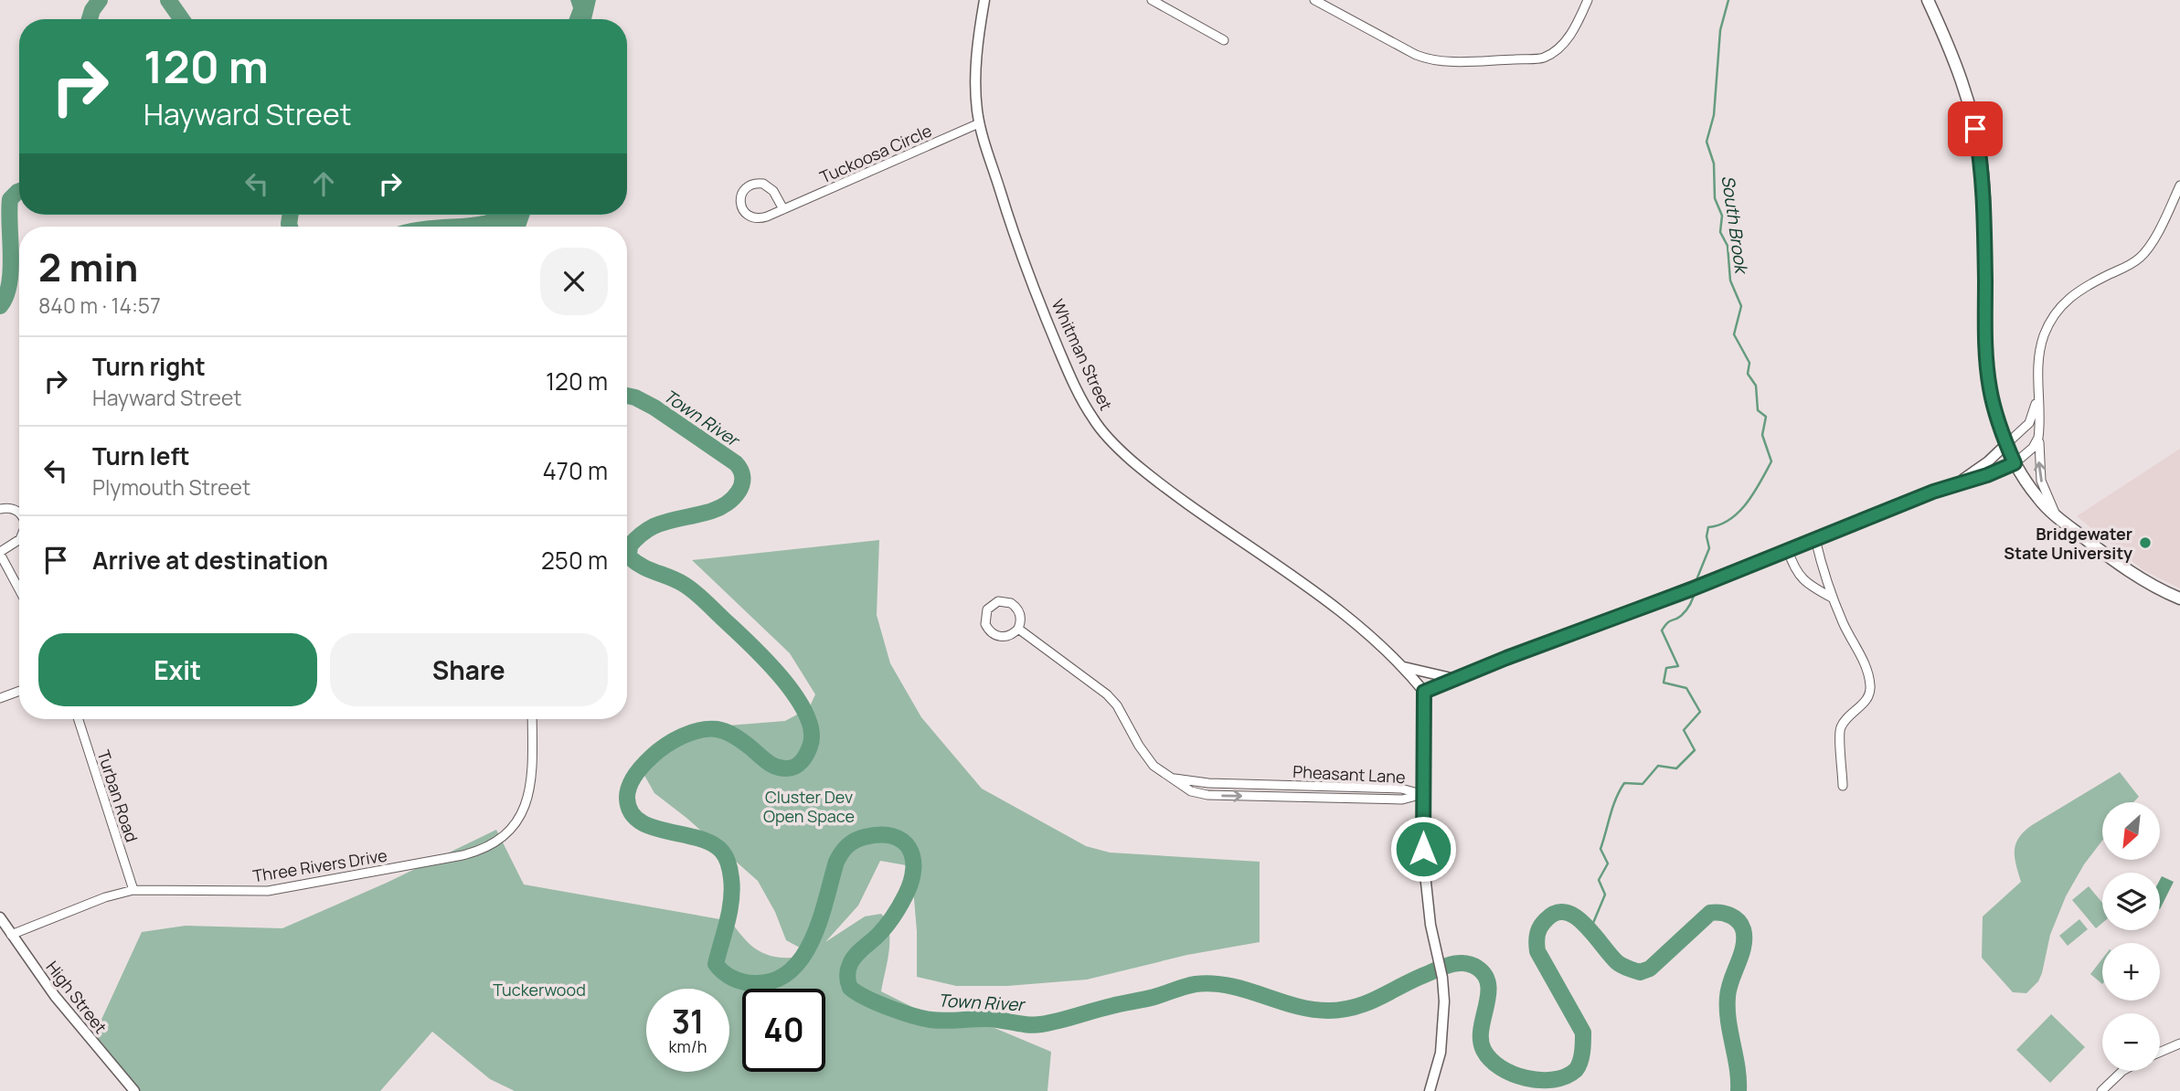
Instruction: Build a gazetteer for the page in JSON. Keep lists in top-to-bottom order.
{
  "streets": {
    "street": [
      "Tuckoosa Circle",
      "Whitman Street",
      "Pheasant Lane",
      "Turban Road",
      "Three Rivers Drive",
      "High Street"
    ]
  },
  "crossings": [
    ["Tuckoosa Circle", "Whitman Street"],
    ["Turban Road", "Three Rivers Drive"],
    ["Three Rivers Drive", "High Street"]
  ],
  "water": ["South Brook", "Town River"],
  "parks": ["Cluster Dev Open Space", "Tuckerwood"],
  "places": ["Bridgewater State University"],
  "north": "bottom left",
  "page": {
    "turn": ["120 m", "Hayward Street"],
    "heading": ["2 min", "840 m · 14:57"],
    "list": [
      {
        "name": "Turn right",
        "note": "Hayward Street",
        "value": "120 m"
      },
      {
        "name": "Turn left",
        "note": "Plymouth Street",
        "value": "470 m"
      },
      {
        "name": "Arrive at destination",
        "value": "250 m"
      }
    ],
    "buttons": ["Exit", "Share"],
    "map_buttons": ["+", "−"],
    "speed": "31 km/h",
    "limit": "40"
  }
}
